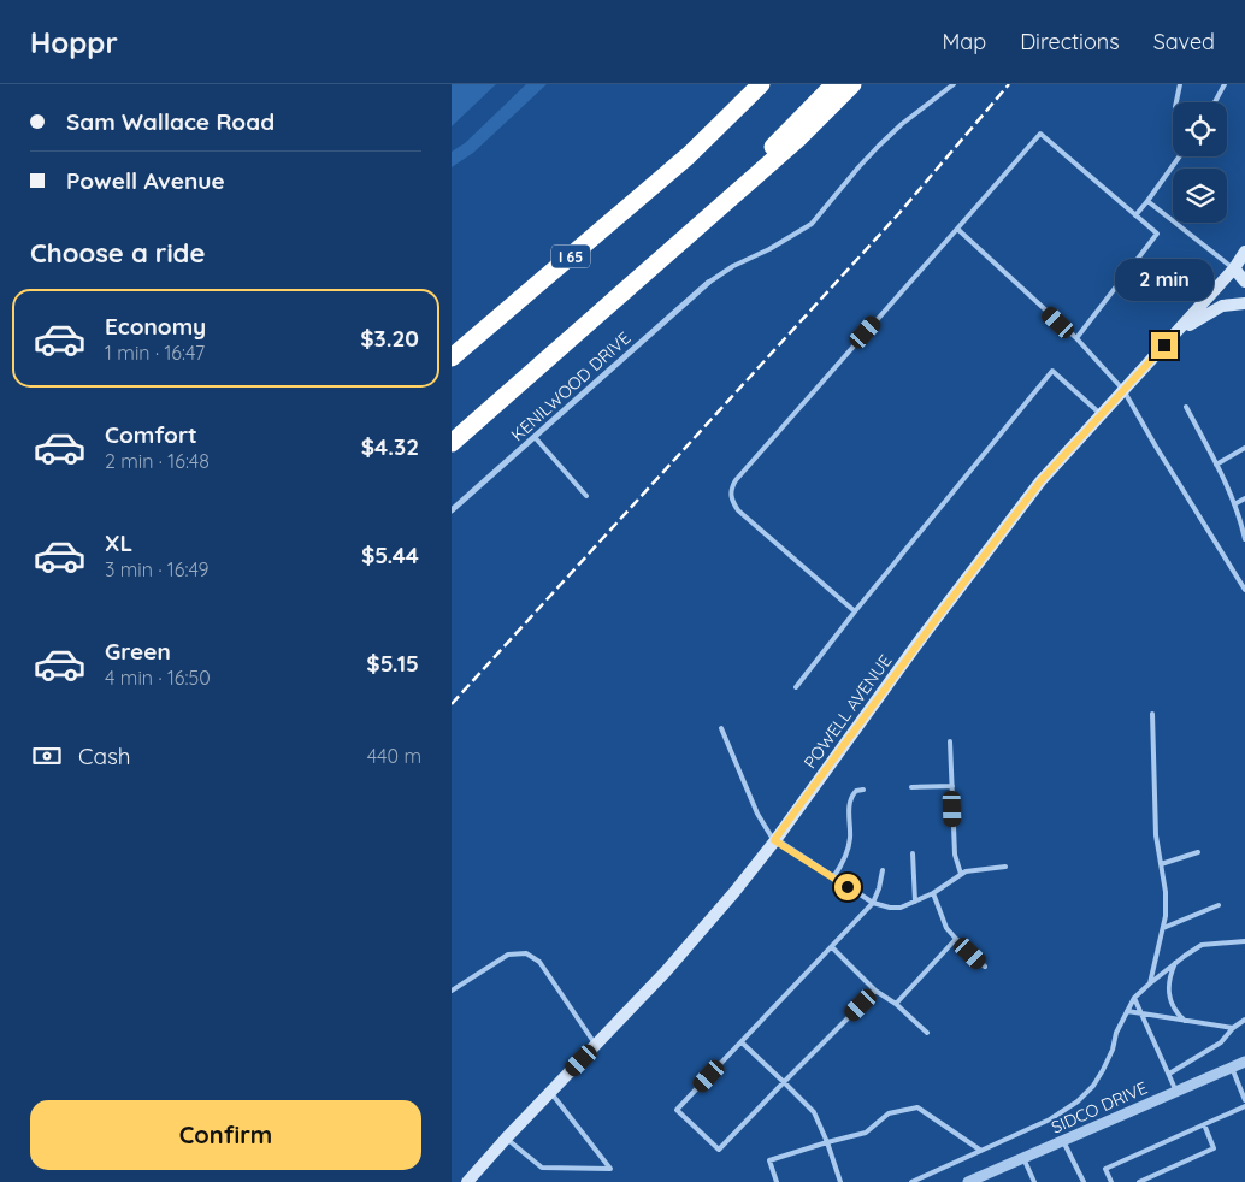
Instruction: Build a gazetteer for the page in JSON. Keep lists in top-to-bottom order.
{
  "streets": {
    "highway": ["I 65"],
    "main road": ["POWELL AVENUE"],
    "street": ["KENILWOOD DRIVE", "SIDCO DRIVE"]
  },
  "page": {
    "header": "Hoppr",
    "nav": ["Map", "Directions", "Saved"],
    "banner": ["Sam Wallace Road", "Powell Avenue"],
    "heading": "Choose a ride",
    "bubble": "2 min",
    "list": [
      {
        "name": "Economy",
        "note": "1 min · 16:47",
        "value": "$3.20"
      },
      {
        "name": "Comfort",
        "note": "2 min · 16:48",
        "value": "$4.32"
      },
      {
        "name": "XL",
        "note": "3 min · 16:49",
        "value": "$5.44"
      },
      {
        "name": "Green",
        "note": "4 min · 16:50",
        "value": "$5.15"
      }
    ],
    "pay": ["Cash", "440 m"],
    "buttons": "Confirm"
  }
}
